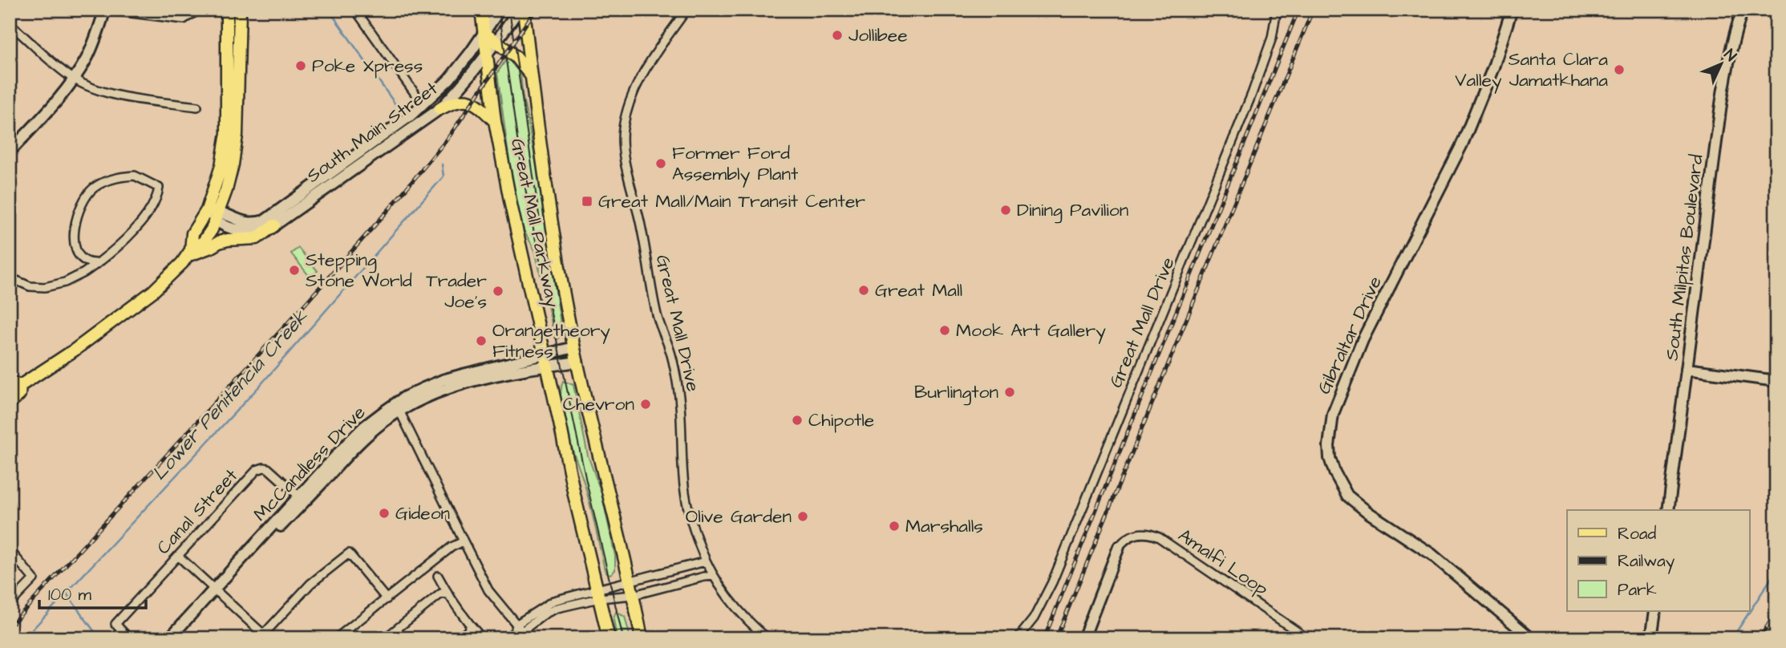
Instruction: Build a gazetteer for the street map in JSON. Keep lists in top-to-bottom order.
{
  "streets": {
    "main road": [
      "South Main Street",
      "Great Mall Parkway",
      "South Milpitas Boulevard",
      "Gibraltar Drive",
      "McCandless Drive"
    ],
    "street": ["Great Mall Drive", "Canal Street", "Amalfi Loop"]
  },
  "crossings": [
    ["South Main Street", "Great Mall Parkway"],
    ["Great Mall Parkway", "McCandless Drive"],
    ["McCandless Drive", "Canal Street"]
  ],
  "water": ["Lower Penitencia Creek"],
  "places": {
    "other": [
      "Jollibee",
      "Poke Xpress",
      "Santa Clara Valley Jamatkhana",
      "Former Ford Assembly Plant",
      "Dining Pavilion",
      "Stepping Stone World",
      "Great Mall",
      "Trader Joe's",
      "Mook Art Gallery",
      "Orangetheory Fitness",
      "Burlington",
      "Chevron",
      "Chipotle",
      "Gideon",
      "Olive Garden",
      "Marshalls"
    ],
    "transit": ["Great Mall/Main Transit Center"]
  },
  "legend": ["Road", "Railway", "Park"],
  "scale_bar": "100 m",
  "north": "top right"
}
